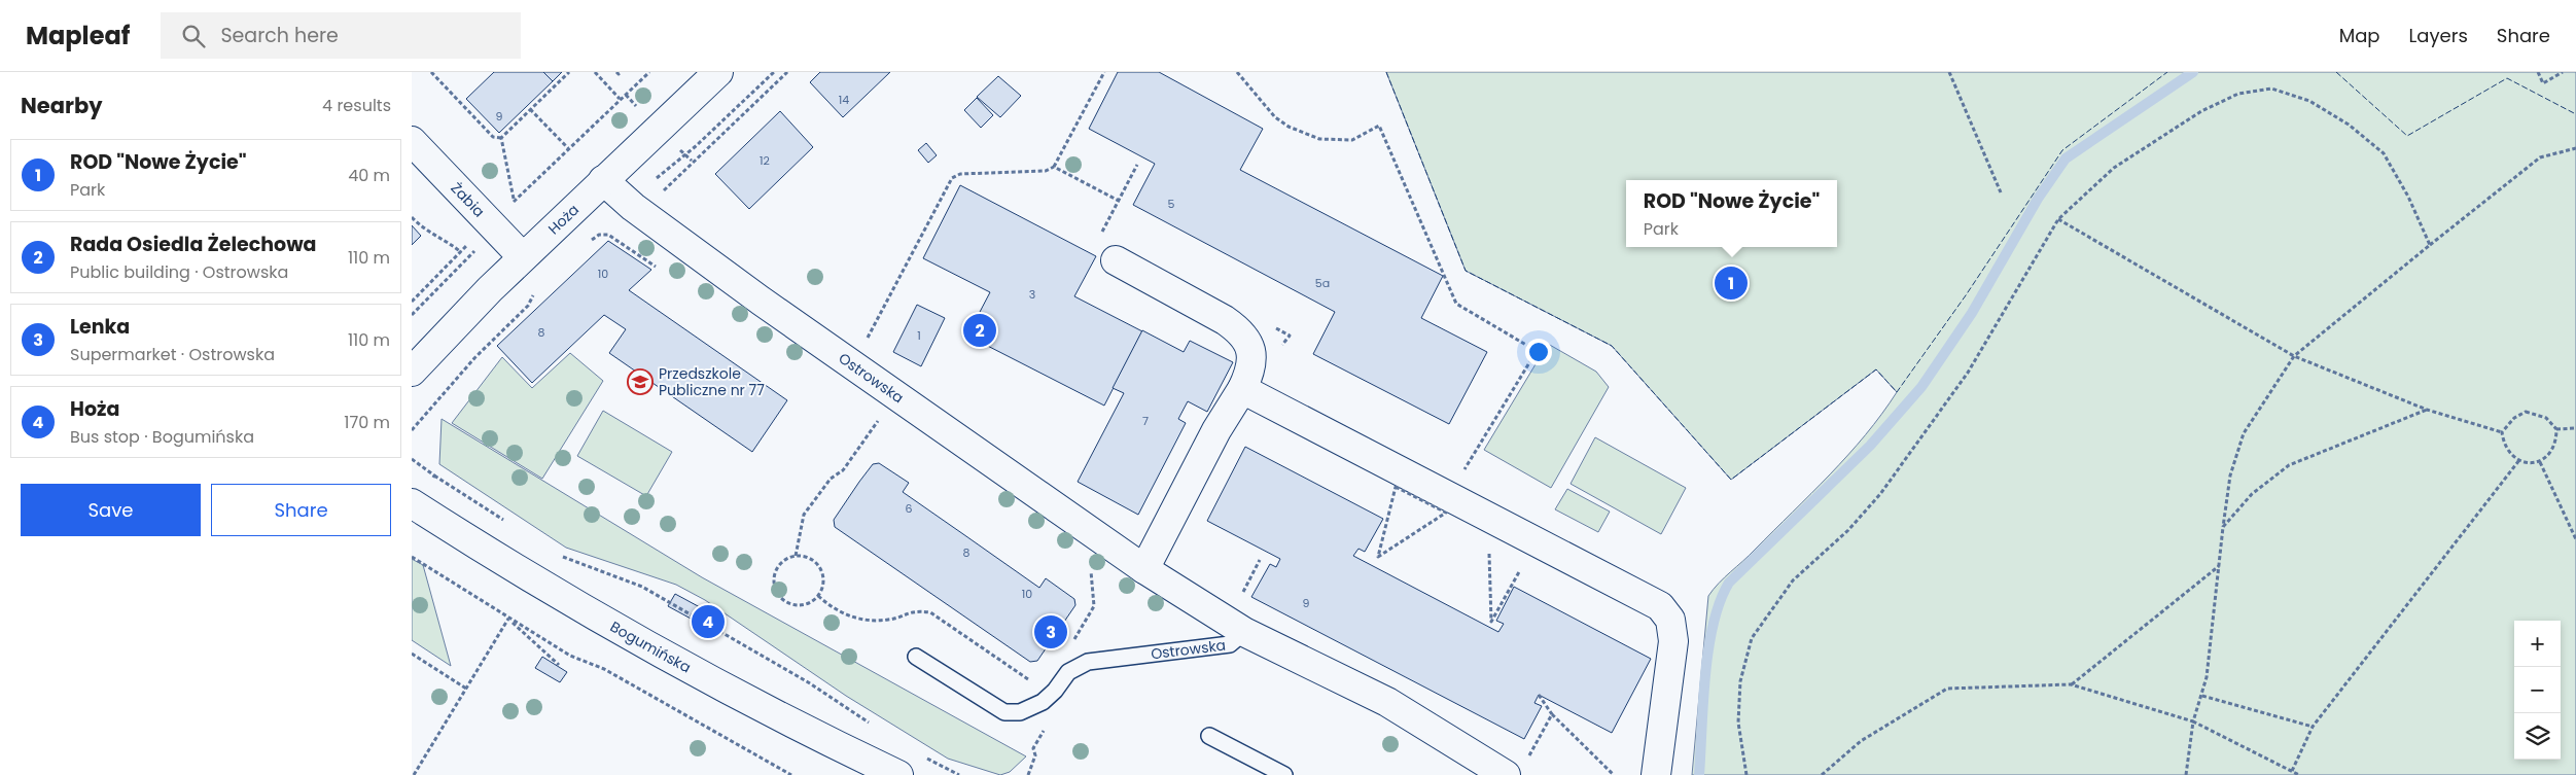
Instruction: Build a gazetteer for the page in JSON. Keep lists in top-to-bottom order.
{
  "streets": {
    "street": [
      "Żabia",
      "Hoża",
      "Ostrowska",
      "Bogumińska"
    ]
  },
  "crossings": [
    ["Żabia", "Hoża"],
    ["Hoża", "Ostrowska"]
  ],
  "places": {
    "school or university": ["Przedszkole Publiczne nr 77"]
  },
  "house_numbers": [
    "14",
    "9",
    "12",
    "5",
    "10",
    "5a",
    "3",
    "8",
    "1",
    "7",
    "6",
    "8",
    "10",
    "9"
  ],
  "page": {
    "header": "Mapleaf",
    "search": "Search here",
    "nav": ["Map", "Layers", "Share"],
    "heading": ["Nearby", "4 results"],
    "list": [
      {
        "mark": "1",
        "name": "ROD \"Nowe Życie\"",
        "note": "Park",
        "value": "40 m"
      },
      {
        "mark": "2",
        "name": "Rada Osiedla Żelechowa",
        "note": "Public building · Ostrowska",
        "value": "110 m"
      },
      {
        "mark": "3",
        "name": "Lenka",
        "note": "Supermarket · Ostrowska",
        "value": "110 m"
      },
      {
        "mark": "4",
        "name": "Hoża",
        "note": "Bus stop · Bogumińska",
        "value": "170 m"
      }
    ],
    "popup": ["ROD \"Nowe Życie\"", "Park"],
    "pins": [
      "1",
      "2",
      "4",
      "3"
    ],
    "buttons": ["Save", "Share"],
    "map_buttons": ["+", "−"]
  }
}
